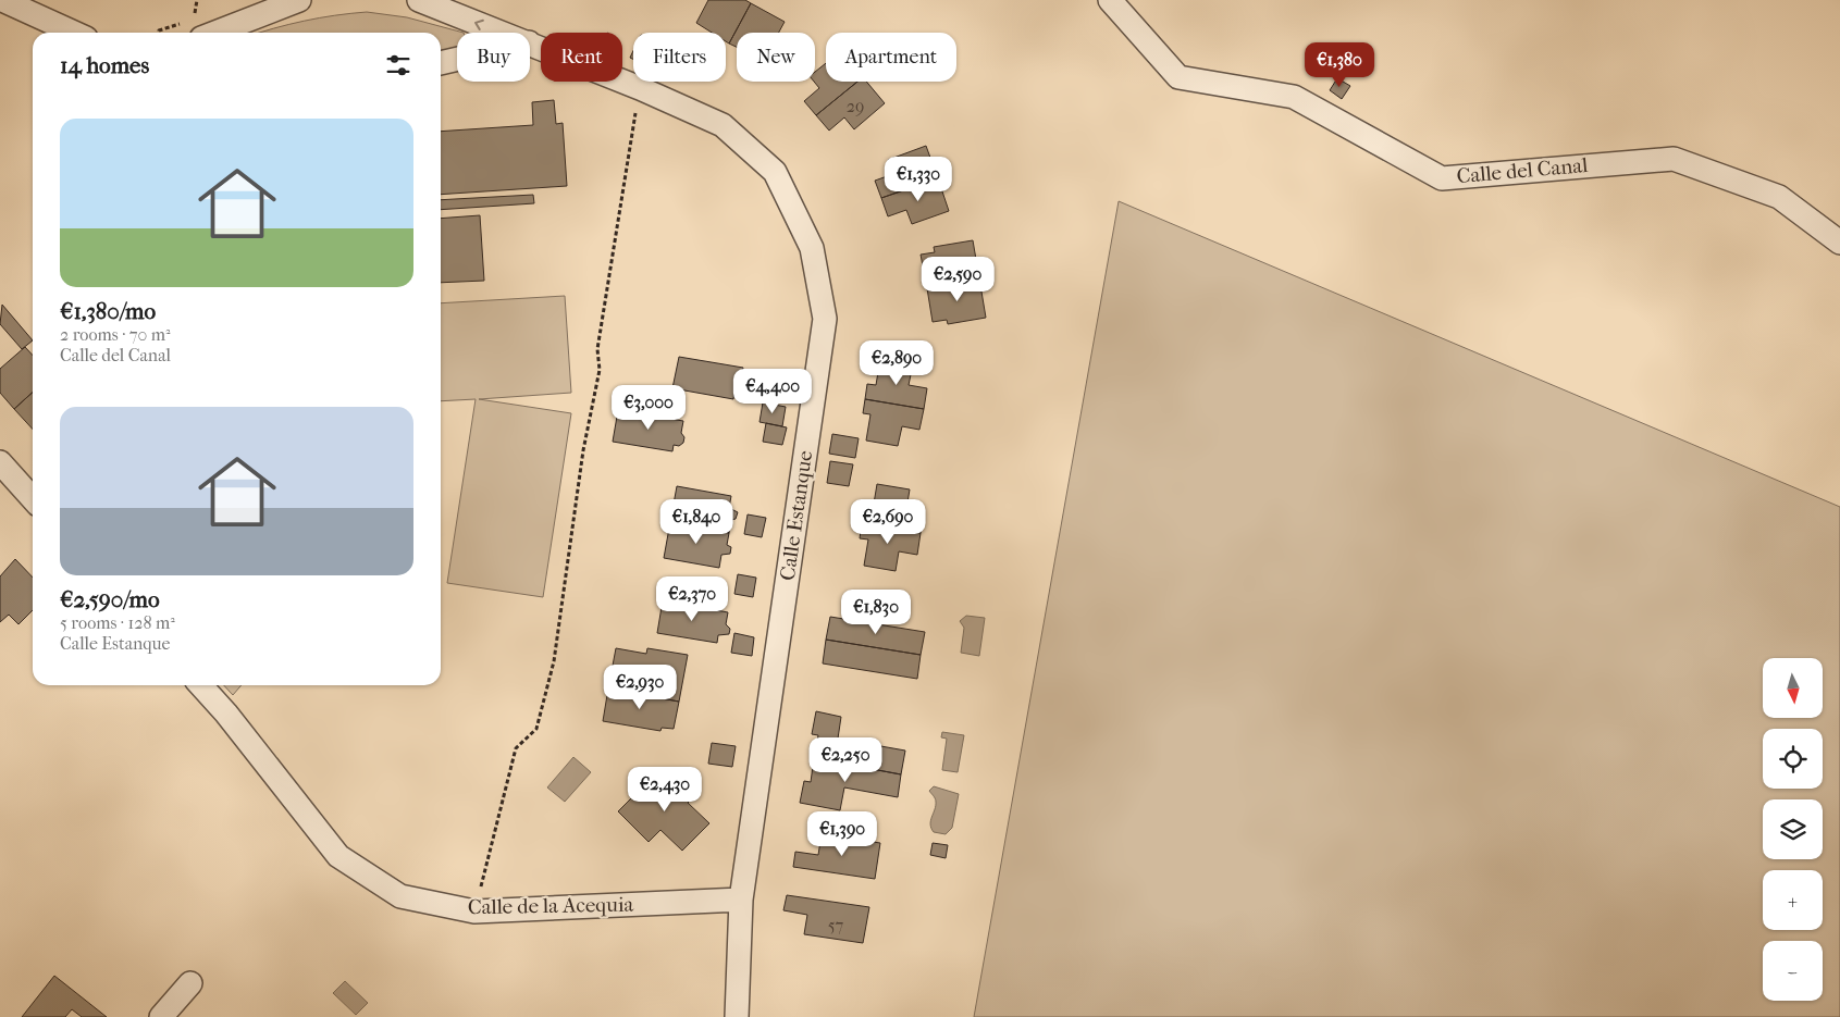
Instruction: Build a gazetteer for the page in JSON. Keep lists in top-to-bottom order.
{
  "streets": {
    "street": ["Calle del Canal", "Calle Estanque", "Calle de la Acequia"]
  },
  "crossings": [
    ["Calle Estanque", "Calle de la Acequia"]
  ],
  "house_numbers": ["29", "57"],
  "north": "bottom",
  "page": {
    "chip": [
      "Buy",
      "Rent",
      "Filters",
      "New",
      "Apartment"
    ],
    "heading": "14 homes",
    "price": [
      "€1,380",
      "€1,330",
      "€2,590",
      "€2,890",
      "€4,400",
      "€3,000",
      "€1,840",
      "€2,690",
      "€2,370",
      "€1,830",
      "€2,930",
      "€2,250",
      "€2,430",
      "€1,390"
    ],
    "list": [
      {
        "name": "€1,380/mo",
        "note": "2 rooms · 70 m² · Calle del Canal"
      },
      {
        "name": "€2,590/mo",
        "note": "5 rooms · 128 m² · Calle Estanque"
      }
    ],
    "map_buttons": ["+", "−"]
  }
}
